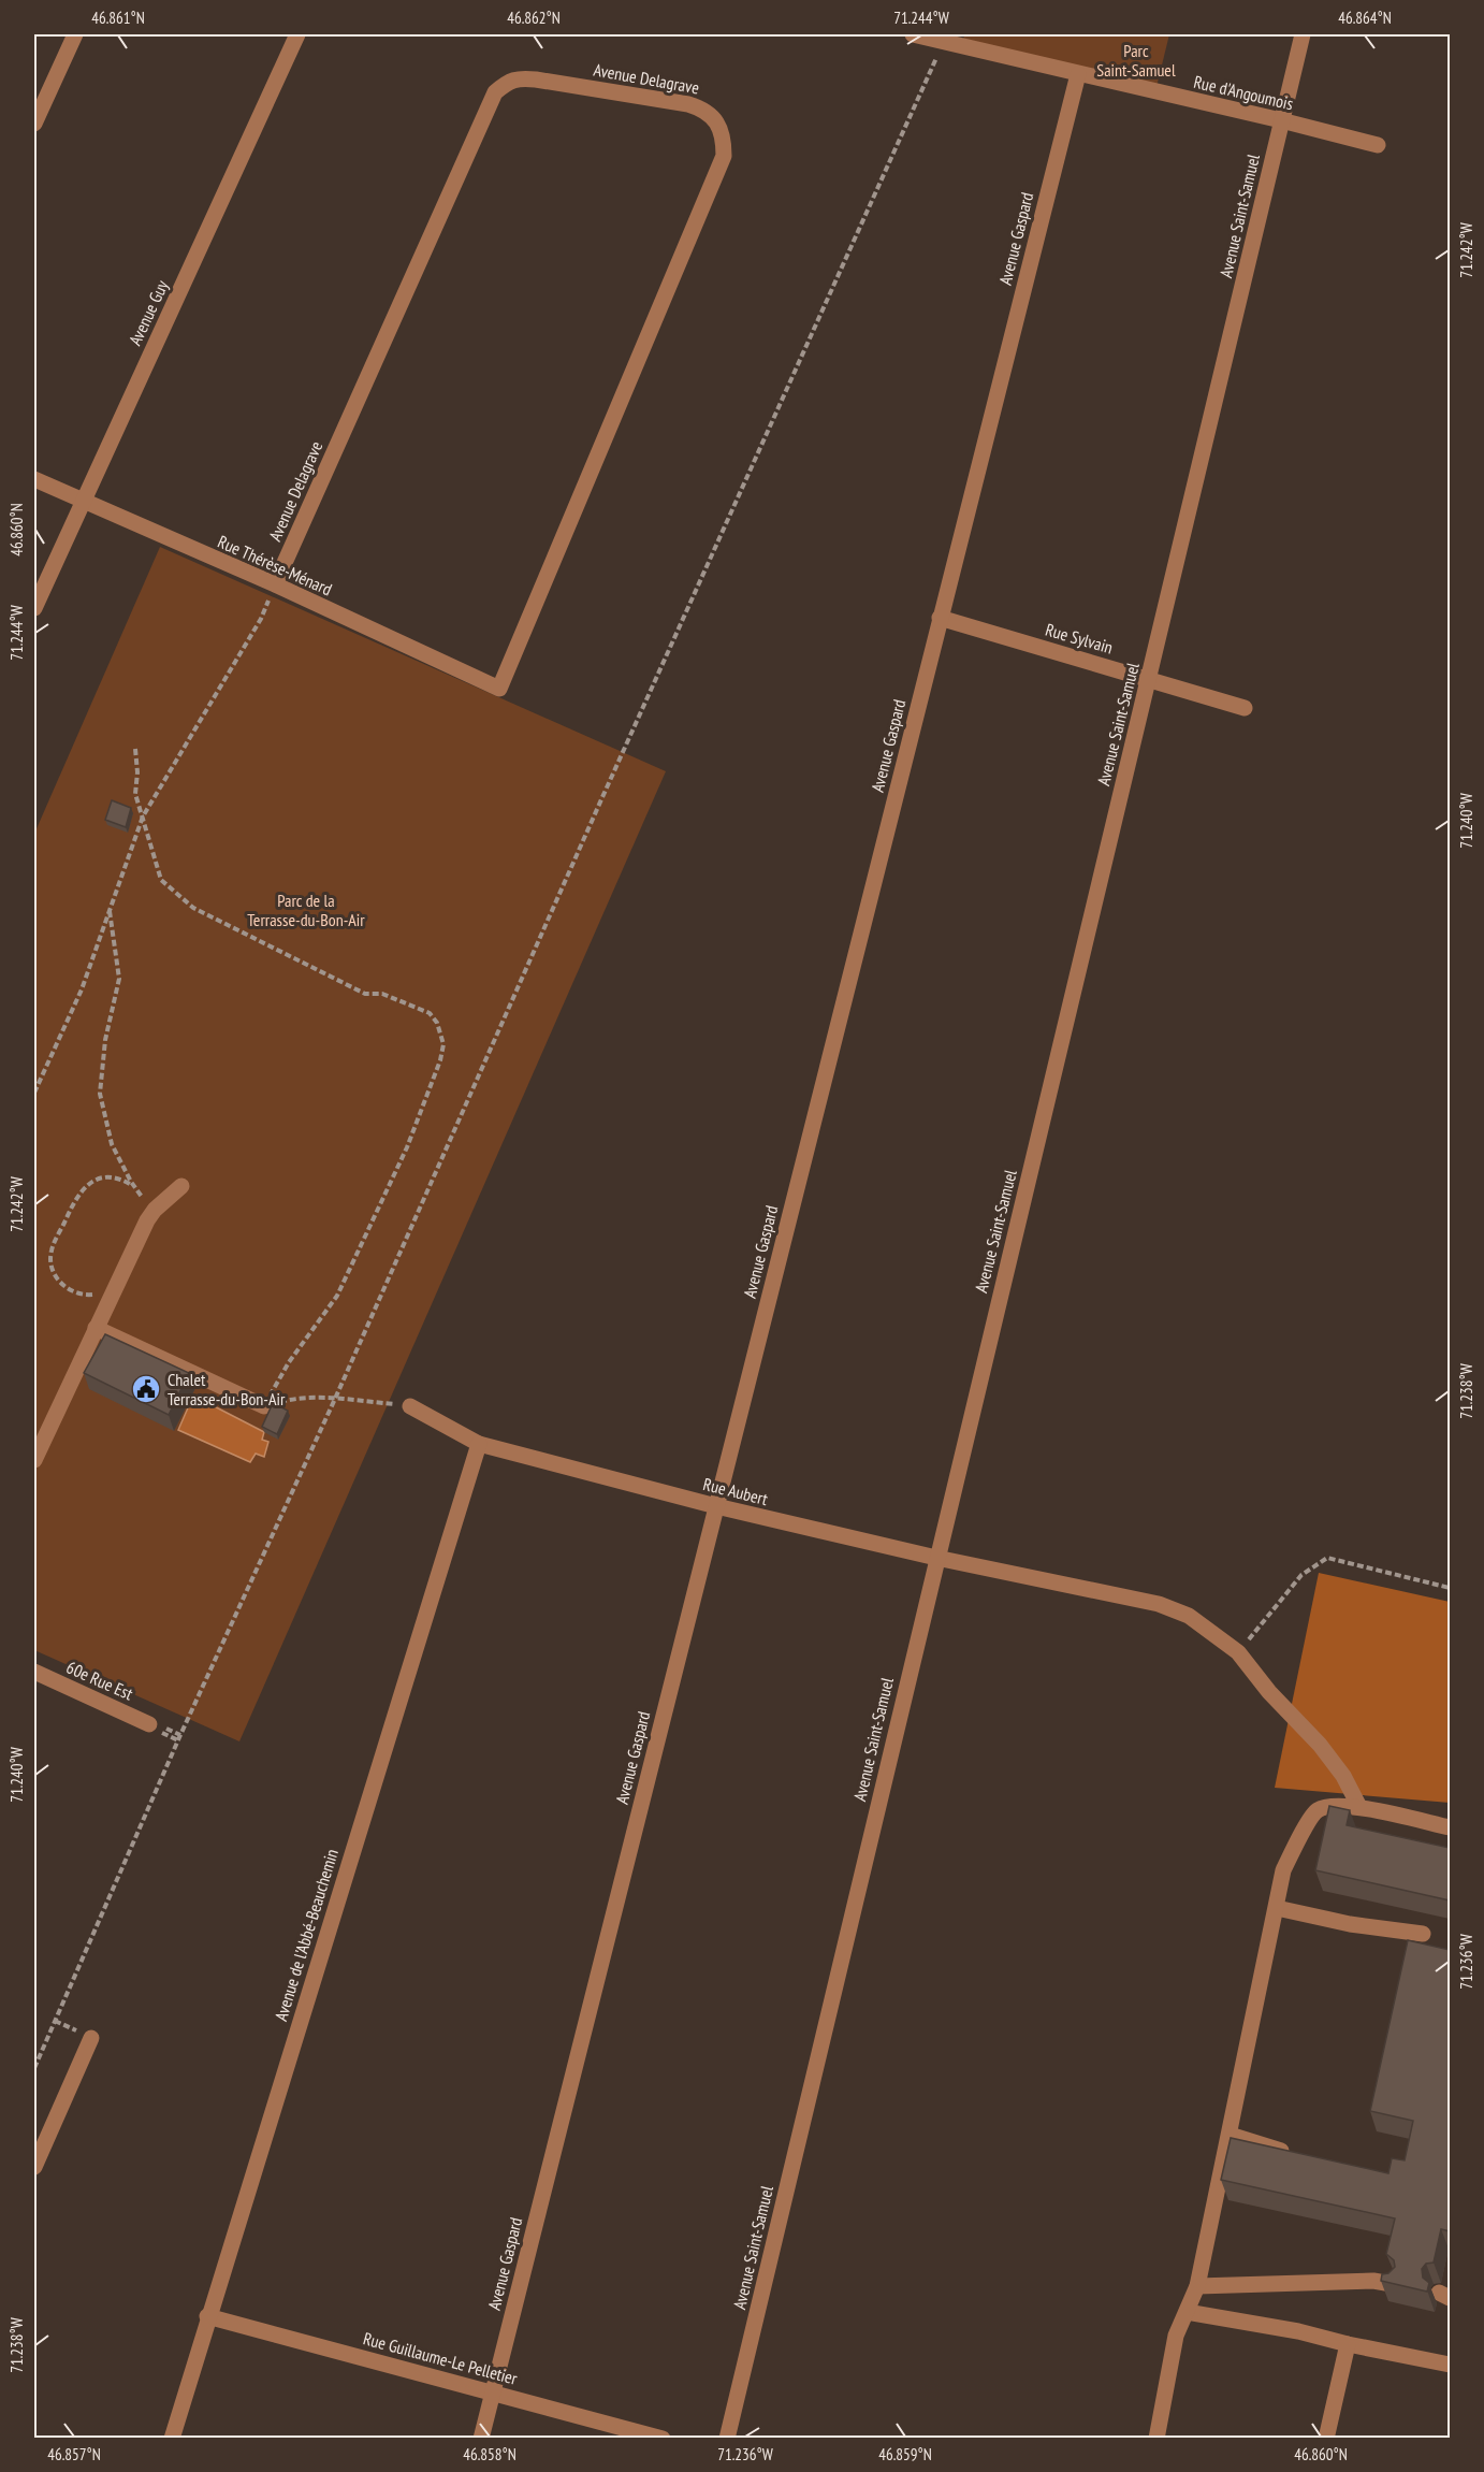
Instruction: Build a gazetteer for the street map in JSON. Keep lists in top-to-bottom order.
{
  "streets": {
    "street": [
      "Avenue Delagrave",
      "Rue d'Angoumois",
      "Avenue Saint-Samuel",
      "Avenue Gaspard",
      "Avenue Guy",
      "Rue Thérèse-Ménard",
      "Rue Sylvain",
      "Rue Aubert",
      "60e Rue Est",
      "Avenue de l'Abbé-Beauchemin",
      "Rue Guillaume-Le Pelletier"
    ]
  },
  "crossings": [
    ["Avenue Delagrave", "Rue Thérèse-Ménard"],
    ["Rue d'Angoumois", "Avenue Saint-Samuel"],
    ["Rue d'Angoumois", "Avenue Gaspard"],
    ["Avenue Saint-Samuel", "Rue Sylvain"],
    ["Avenue Saint-Samuel", "Rue Aubert"],
    ["Avenue Gaspard", "Rue Sylvain"],
    ["Avenue Gaspard", "Rue Aubert"],
    ["Avenue Gaspard", "Rue Guillaume-Le Pelletier"],
    ["Avenue Guy", "Rue Thérèse-Ménard"],
    ["Rue Aubert", "Avenue de l'Abbé-Beauchemin"],
    ["Avenue de l'Abbé-Beauchemin", "Rue Guillaume-Le Pelletier"]
  ],
  "parks": ["Parc Saint-Samuel", "Parc de la Terrasse-du-Bon-Air"],
  "places": {
    "public building": ["Chalet Terrasse-du-Bon-Air"]
  },
  "coordinates": [
    "46.861°N",
    "46.862°N",
    "71.244°W",
    "46.864°N",
    "71.242°W",
    "46.860°N",
    "71.240°W",
    "71.238°W",
    "71.236°W",
    "46.857°N",
    "46.858°N",
    "46.859°N"
  ]
}
